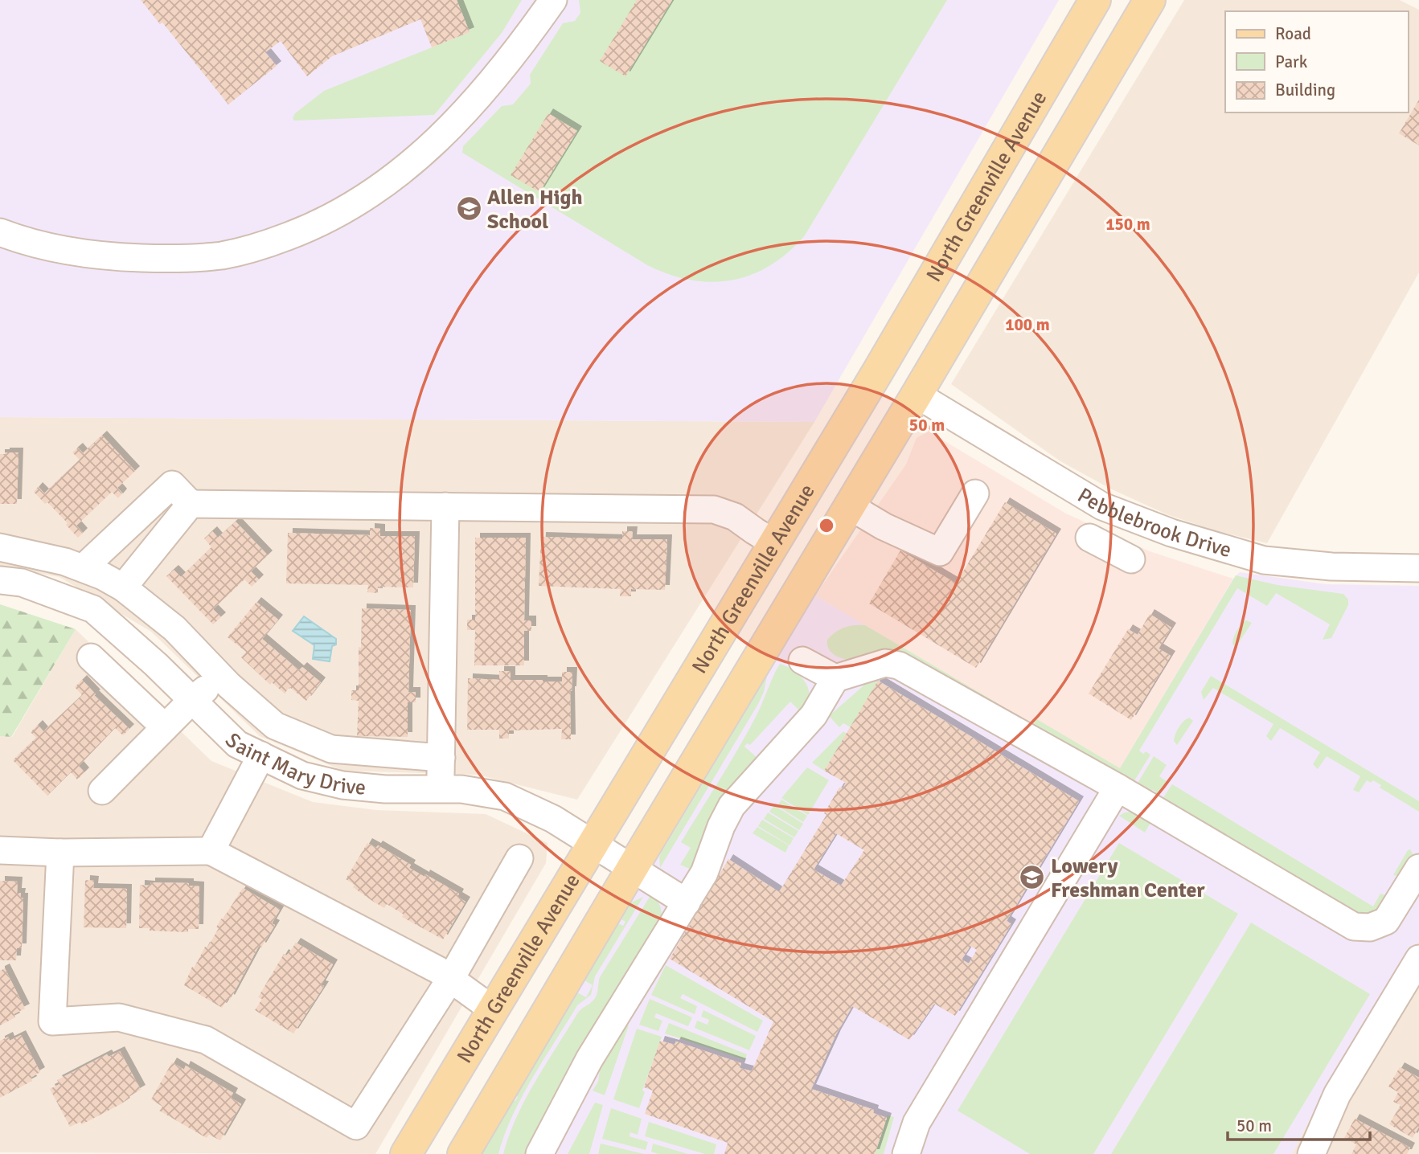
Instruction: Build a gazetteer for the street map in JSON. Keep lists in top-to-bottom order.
{
  "streets": {
    "main road": ["North Greenville Avenue"],
    "street": ["Pebblebrook Drive", "Saint Mary Drive"]
  },
  "crossings": [
    ["North Greenville Avenue", "Saint Mary Drive"]
  ],
  "places": {
    "school or university": ["Allen High School", "Lowery Freshman Center"]
  },
  "legend": ["Road", "Park", "Building"],
  "scale_bar": "50 m",
  "rings": ["150 m", "100 m", "50 m"]
}
